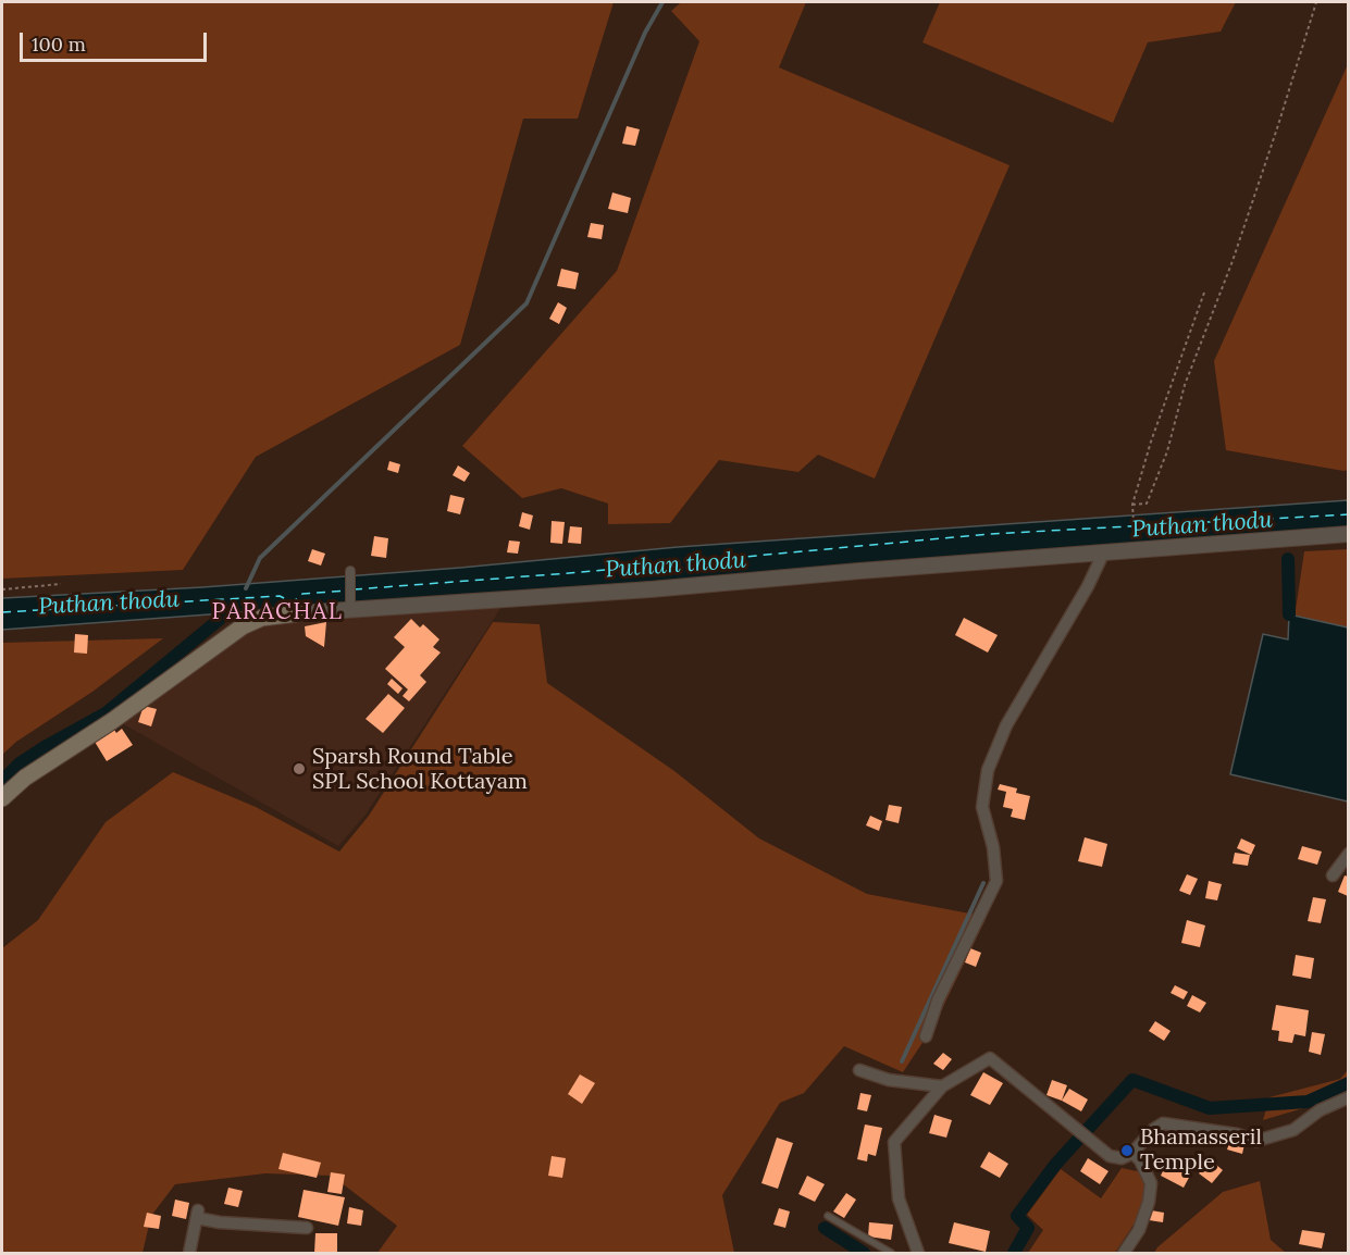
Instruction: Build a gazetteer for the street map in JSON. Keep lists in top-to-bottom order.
{
  "districts": ["PARACHAL"],
  "water": ["Puthan thodu"],
  "places": ["Sparsh Round Table SPL School Kottayam", "Bhamasseril Temple"],
  "scale_bar": "100 m"
}
